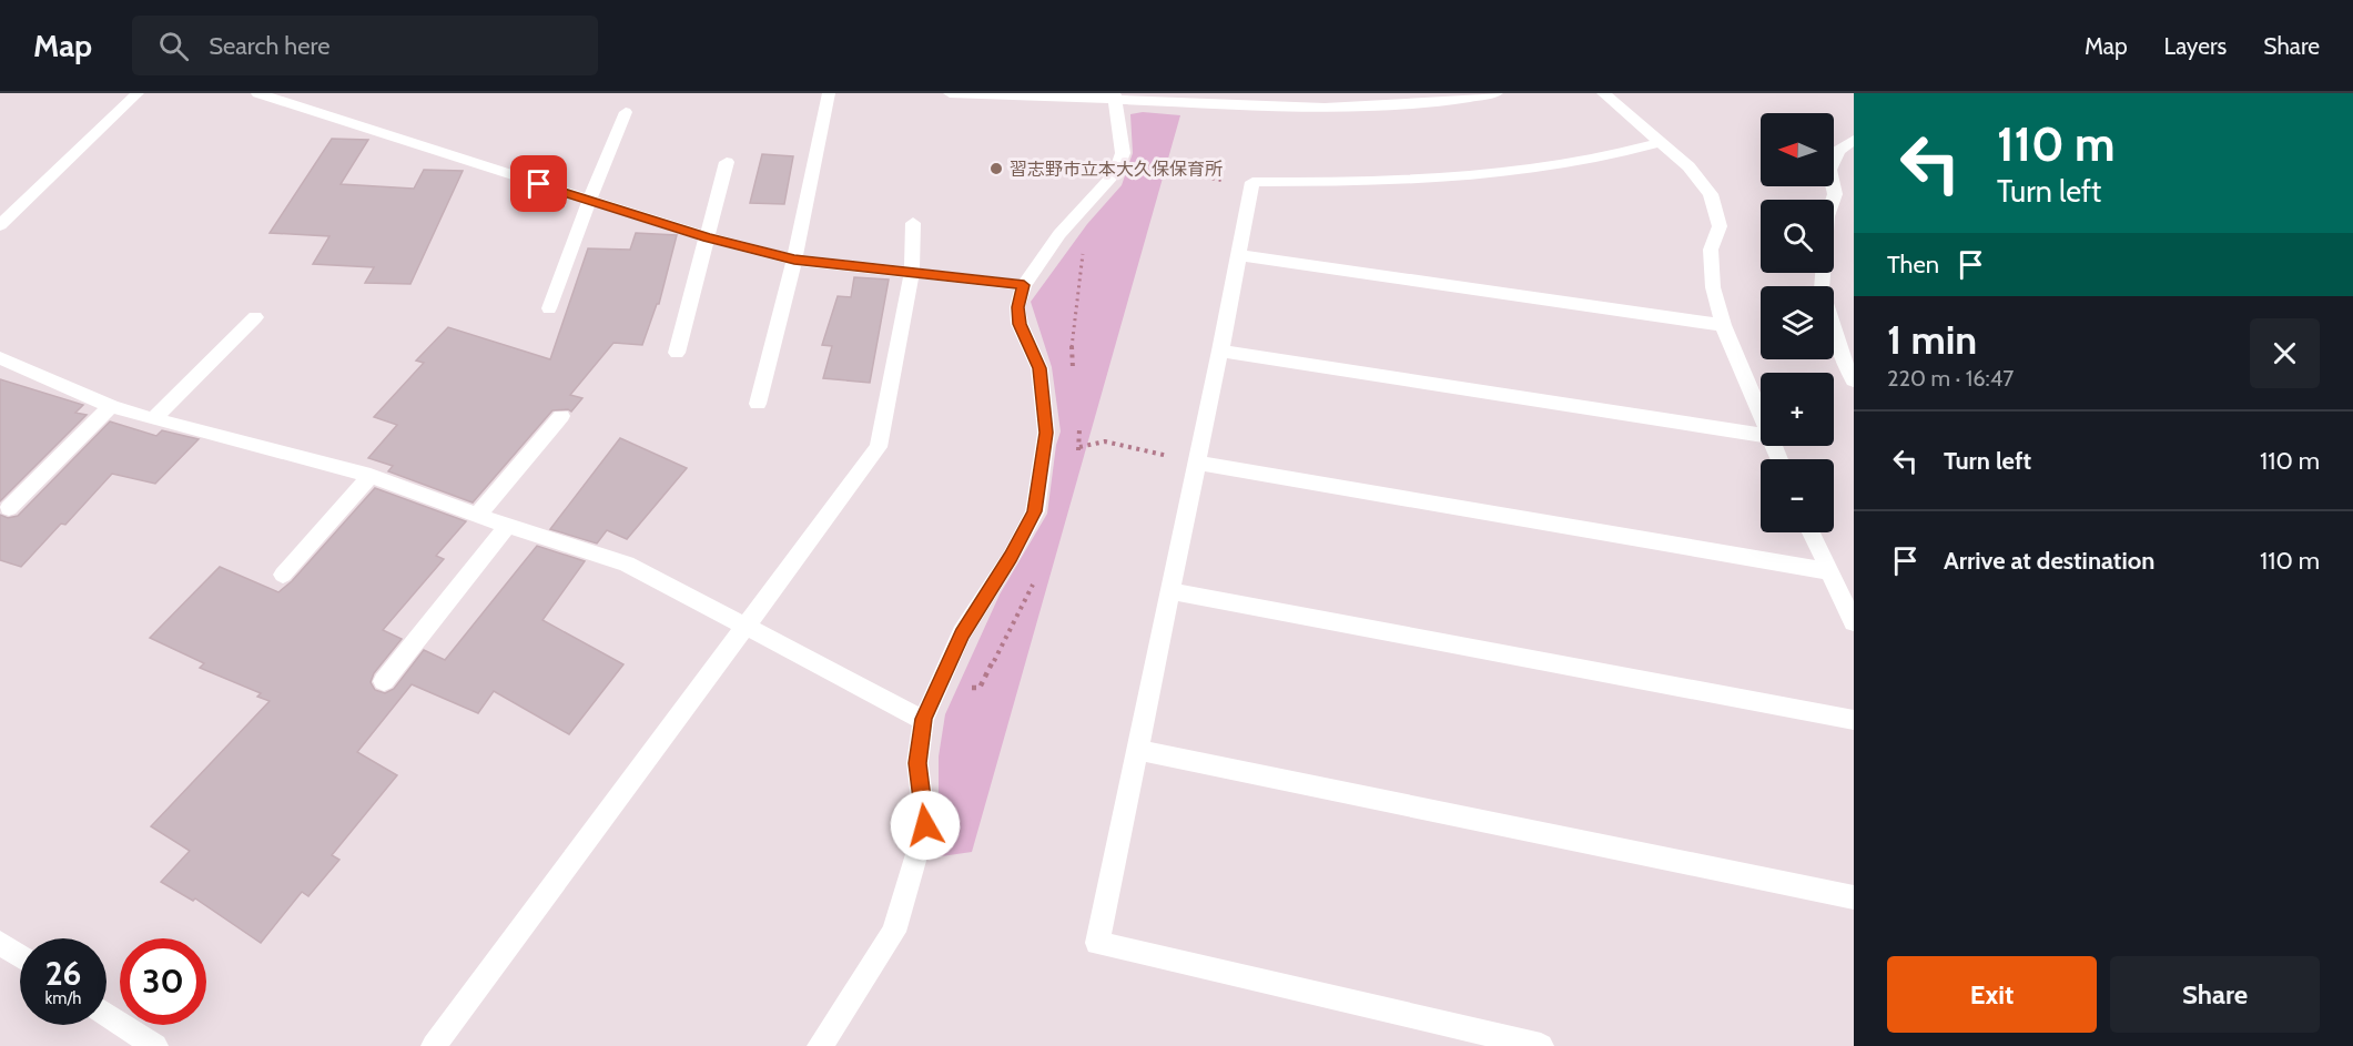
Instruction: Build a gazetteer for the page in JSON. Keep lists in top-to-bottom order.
{
  "places": ["習志野市立本大久保保育所"],
  "north": "left",
  "page": {
    "header": "Map",
    "search": "Search here",
    "nav": ["Map", "Layers", "Share"],
    "turn": ["110 m", "Turn left"],
    "map_buttons": ["+", "−"],
    "then": "Then",
    "heading": ["1 min", "220 m · 16:47"],
    "list": [
      {
        "name": "Turn left",
        "value": "110 m"
      },
      {
        "name": "Arrive at destination",
        "value": "110 m"
      }
    ],
    "speed": "26 km/h",
    "limit": "30",
    "buttons": ["Exit", "Share"]
  }
}
